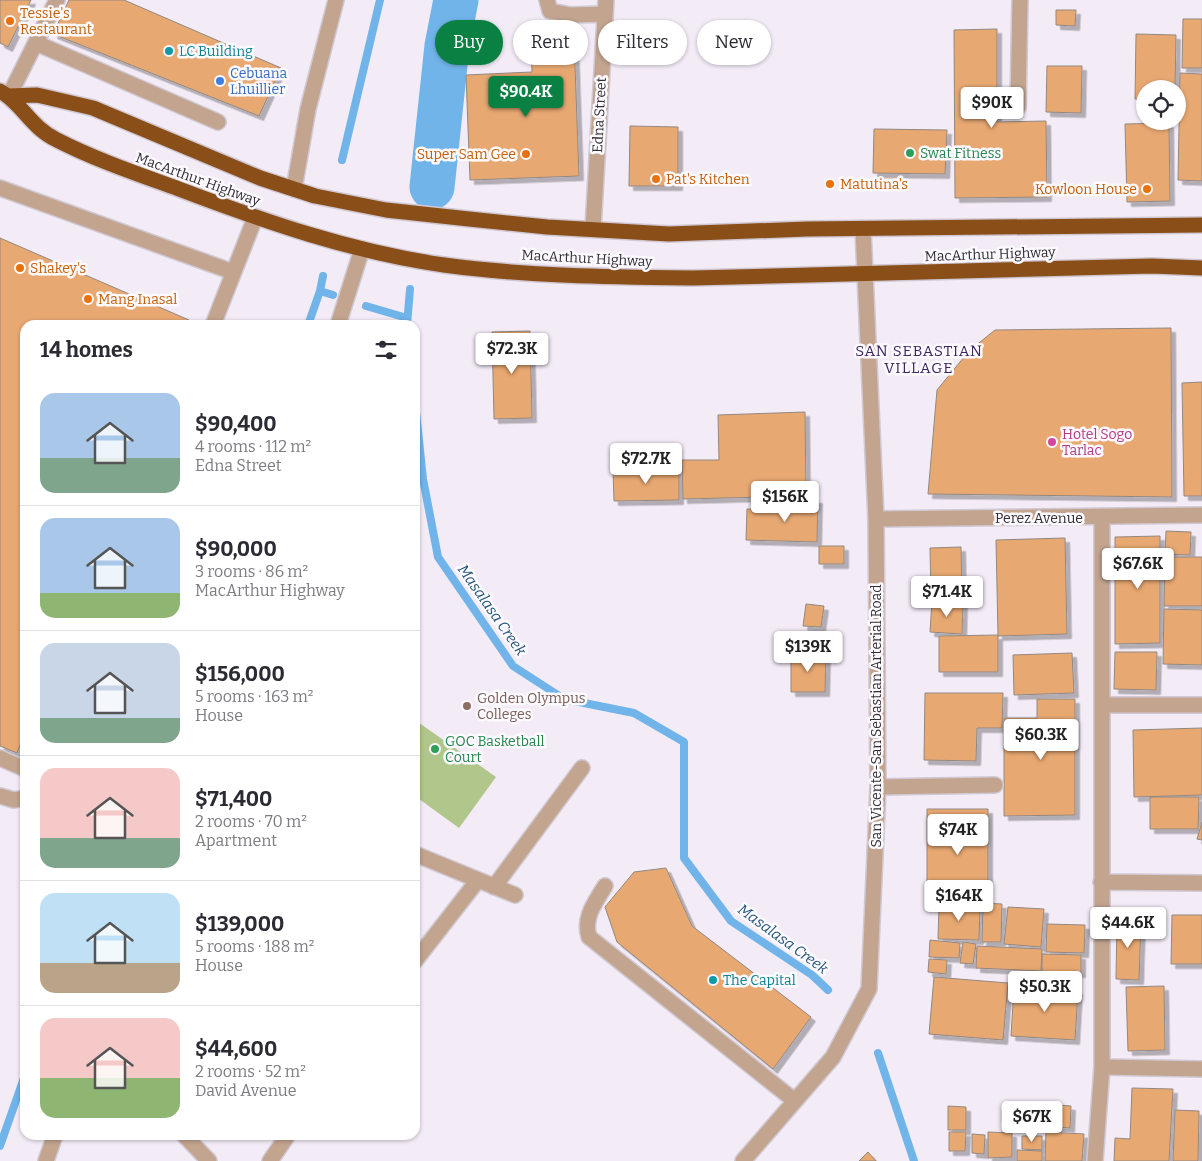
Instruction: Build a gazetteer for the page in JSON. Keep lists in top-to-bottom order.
{
  "streets": {
    "highway": ["MacArthur Highway"],
    "street": ["Edna Street", "Perez Avenue", "San Vicente-San Sebastian Arterial Road"]
  },
  "crossings": [
    ["Edna Street", "MacArthur Highway"],
    ["MacArthur Highway", "San Vicente-San Sebastian Arterial Road"],
    ["Perez Avenue", "San Vicente-San Sebastian Arterial Road"]
  ],
  "districts": ["SAN SEBASTIAN VILLAGE"],
  "water": ["Masalasa Creek"],
  "places": [
    "Tessie's Restaurant",
    "LC Building",
    "Cebuana Lhuillier",
    "Swat Fitness",
    "Super Sam Gee",
    "Pat's Kitchen",
    "Matutina's",
    "Kowloon House",
    "Shakey's",
    "Mang Inasal",
    "Hotel Sogo Tarlac",
    "Golden Olympus Colleges",
    "GOC Basketball Court",
    "The Capital"
  ],
  "page": {
    "chip": [
      "Buy",
      "Rent",
      "Filters",
      "New"
    ],
    "price": [
      "$90.4K",
      "$90K",
      "$72.3K",
      "$72.7K",
      "$156K",
      "$67.6K",
      "$71.4K",
      "$139K",
      "$60.3K",
      "$74K",
      "$164K",
      "$44.6K",
      "$50.3K",
      "$67K"
    ],
    "heading": "14 homes",
    "list": [
      {
        "name": "$90,400",
        "note": "4 rooms · 112 m² · Edna Street"
      },
      {
        "name": "$90,000",
        "note": "3 rooms · 86 m² · MacArthur Highway"
      },
      {
        "name": "$156,000",
        "note": "5 rooms · 163 m² · House"
      },
      {
        "name": "$71,400",
        "note": "2 rooms · 70 m² · Apartment"
      },
      {
        "name": "$139,000",
        "note": "5 rooms · 188 m² · House"
      },
      {
        "name": "$44,600",
        "note": "2 rooms · 52 m² · David Avenue"
      }
    ]
  }
}
